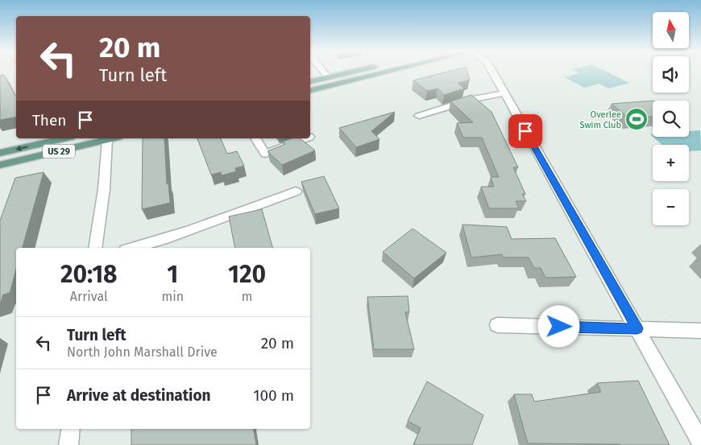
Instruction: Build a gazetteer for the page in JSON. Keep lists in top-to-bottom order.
{
  "streets": {
    "main road": ["US 29"]
  },
  "places": {
    "sports": ["Overlee Swim Club"]
  },
  "north": "top",
  "page": {
    "map_buttons": ["+", "−"],
    "turn": ["20 m", "Turn left"],
    "then": "Then",
    "eta": [
      "20:18",
      "Arrival",
      "1",
      "min",
      "120",
      "m"
    ],
    "list": [
      {
        "name": "Turn left",
        "note": "North John Marshall Drive",
        "value": "20 m"
      },
      {
        "name": "Arrive at destination",
        "value": "100 m"
      }
    ]
  }
}
